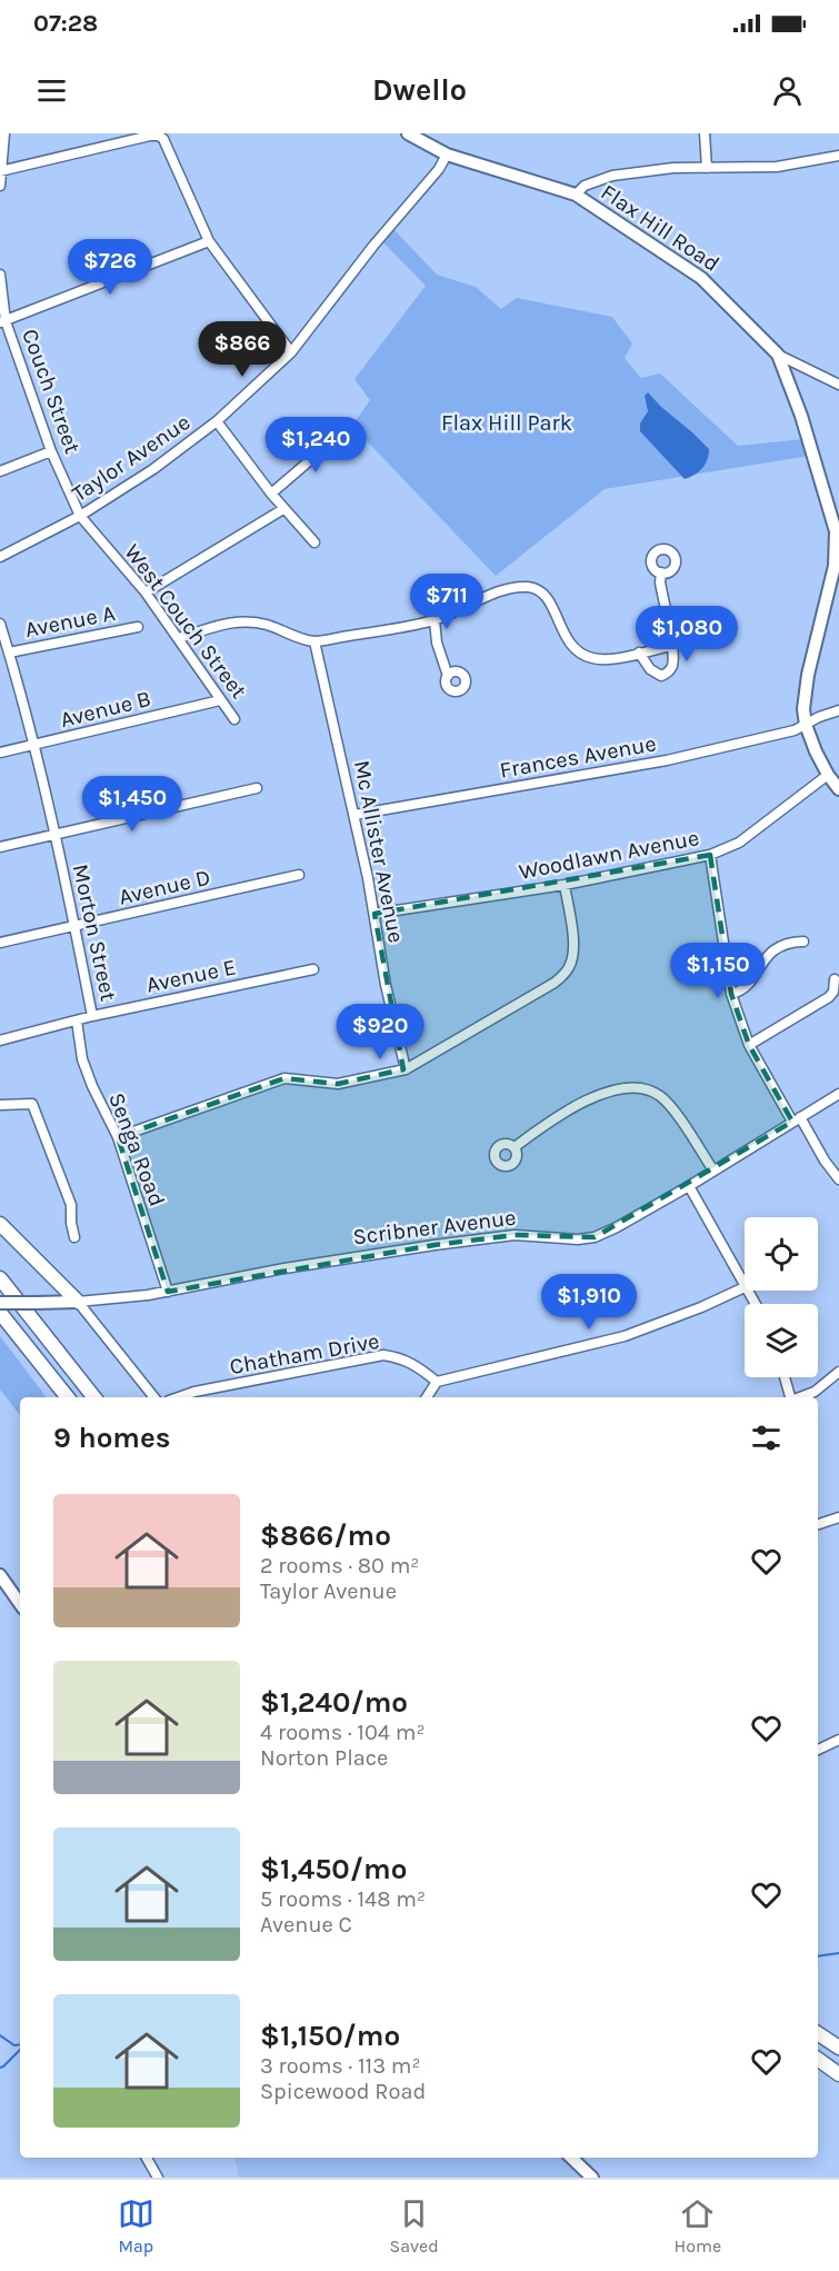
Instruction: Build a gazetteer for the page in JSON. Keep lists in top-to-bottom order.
{
  "streets": {
    "main road": ["Flax Hill Road", "Scribner Avenue"],
    "street": [
      "Couch Street",
      "Taylor Avenue",
      "Avenue A",
      "West Couch Street",
      "Avenue B",
      "Frances Avenue",
      "Mc Allister Avenue",
      "Woodlawn Avenue",
      "Avenue D",
      "Morton Street",
      "Avenue E",
      "Senga Road",
      "Chatham Drive"
    ]
  },
  "crossings": [
    ["Flax Hill Road", "Taylor Avenue"],
    ["Flax Hill Road", "Frances Avenue"],
    ["Flax Hill Road", "Woodlawn Avenue"],
    ["Couch Street", "Taylor Avenue"],
    ["Couch Street", "West Couch Street"],
    ["Taylor Avenue", "West Couch Street"],
    ["Avenue A", "Morton Street"],
    ["West Couch Street", "Avenue B"],
    ["Avenue B", "Morton Street"],
    ["Frances Avenue", "Mc Allister Avenue"],
    ["Mc Allister Avenue", "Woodlawn Avenue"],
    ["Avenue D", "Morton Street"],
    ["Morton Street", "Avenue E"],
    ["Avenue E", "Senga Road"],
    ["Senga Road", "Scribner Avenue"]
  ],
  "parks": ["Flax Hill Park"],
  "page": {
    "status": "07:28",
    "header": "Dwello",
    "price": [
      "$726",
      "$866",
      "$1,240",
      "$711",
      "$1,080",
      "$1,450",
      "$1,150",
      "$920",
      "$1,910"
    ],
    "heading": "9 homes",
    "list": [
      {
        "name": "$866/mo",
        "note": "2 rooms · 80 m² · Taylor Avenue"
      },
      {
        "name": "$1,240/mo",
        "note": "4 rooms · 104 m² · Norton Place"
      },
      {
        "name": "$1,450/mo",
        "note": "5 rooms · 148 m² · Avenue C"
      },
      {
        "name": "$1,150/mo",
        "note": "3 rooms · 113 m² · Spicewood Road"
      }
    ],
    "tabs": ["Map", "Saved", "Home"]
  }
}
